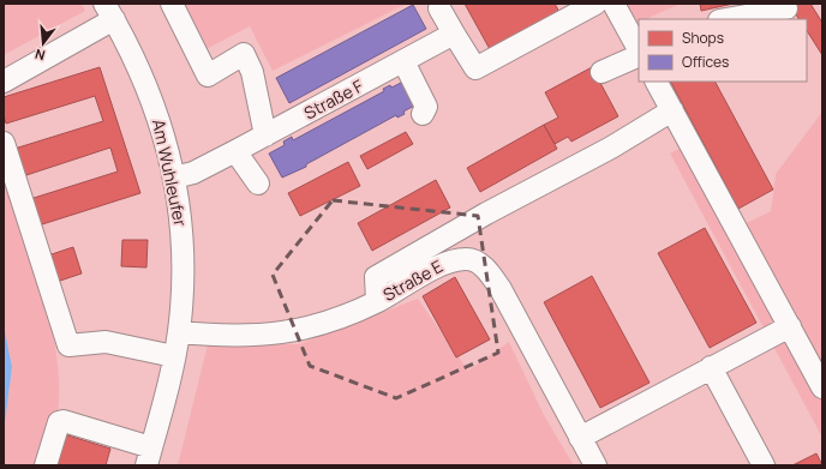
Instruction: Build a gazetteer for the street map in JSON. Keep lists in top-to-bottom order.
{
  "streets": {
    "street": ["Straße F", "Am Wuhleufer", "Straße E"]
  },
  "crossings": [
    ["Straße F", "Am Wuhleufer"],
    ["Am Wuhleufer", "Straße E"]
  ],
  "legend": ["Shops", "Offices"],
  "north": "bottom"
}
